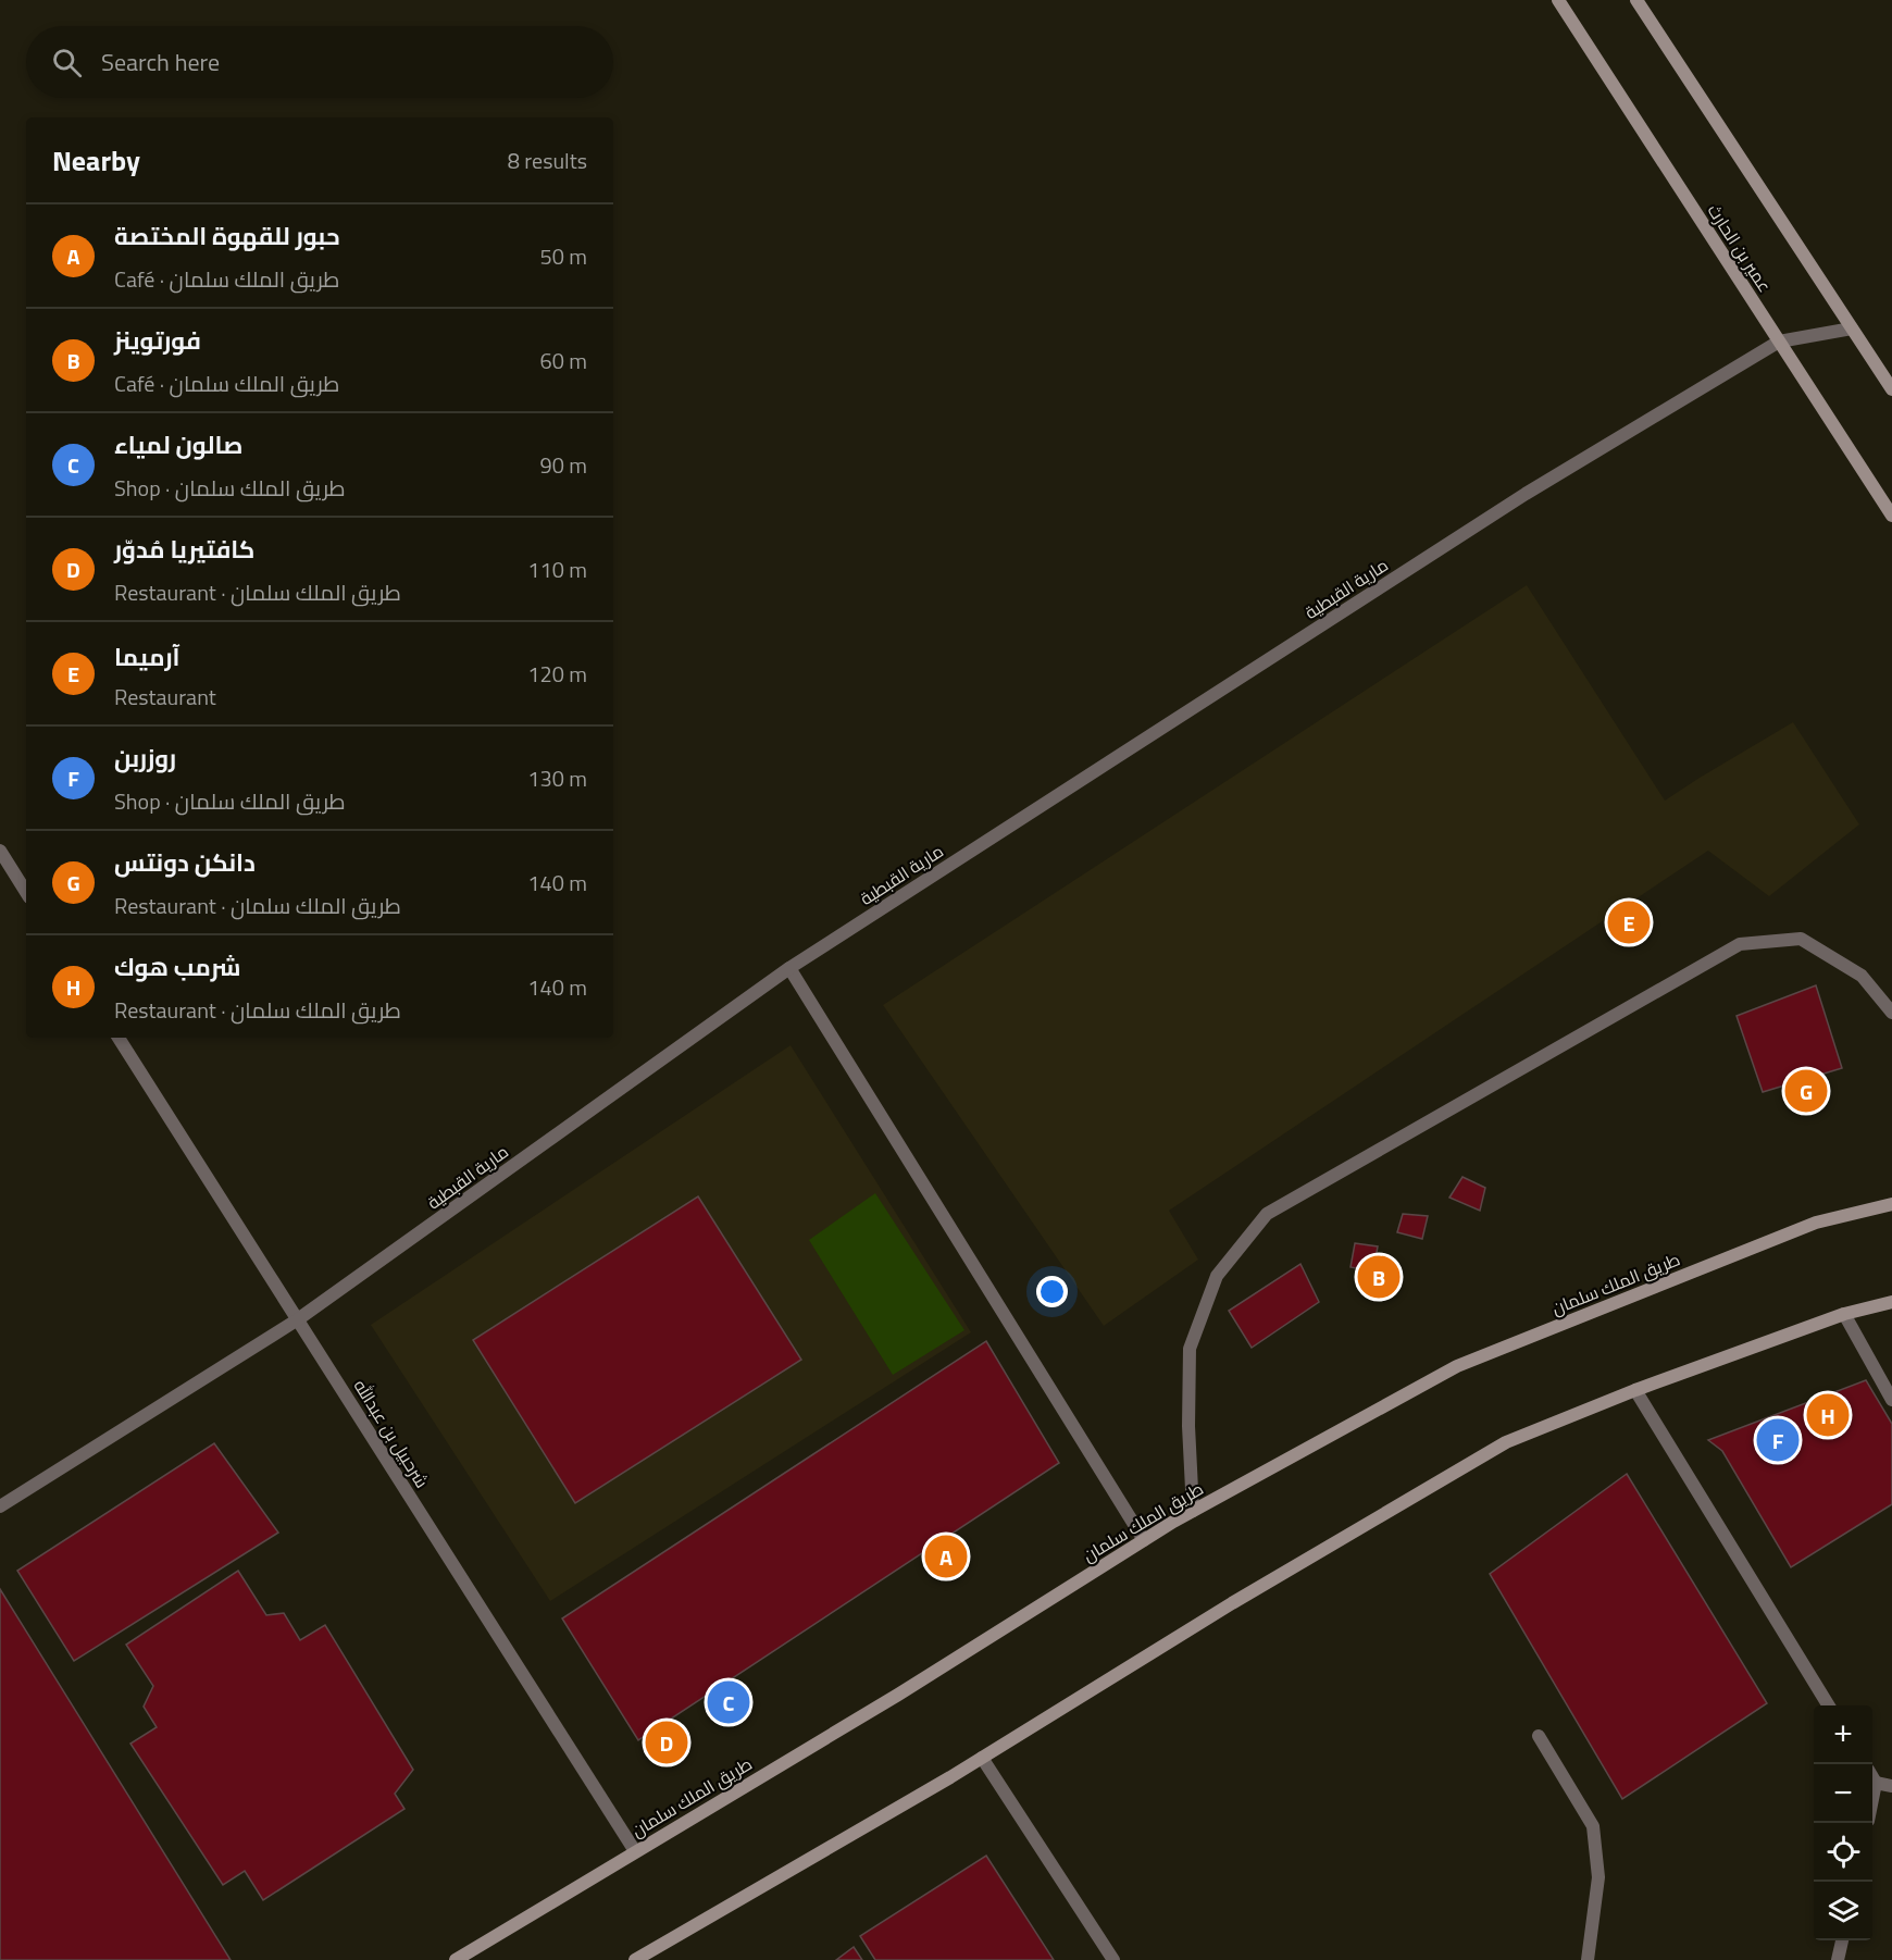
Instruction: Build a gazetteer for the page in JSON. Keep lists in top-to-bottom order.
{
  "streets": {
    "main road": ["عمير بن الحارث", "طريق الملك سلمان"],
    "street": ["مارية القبطية", "شرحبيل بن عبدالله"]
  },
  "crossings": [
    ["عمير بن الحارث", "مارية القبطية"],
    ["مارية القبطية", "شرحبيل بن عبدالله"],
    ["طريق الملك سلمان", "شرحبيل بن عبدالله"]
  ],
  "page": {
    "search": "Search here",
    "heading": ["Nearby", "8 results"],
    "list": [
      {
        "mark": "A",
        "name": "حبور للقهوة المختصة",
        "note": "Café · طريق الملك سلمان",
        "value": "50 m"
      },
      {
        "mark": "B",
        "name": "فورتوينز",
        "note": "Café · طريق الملك سلمان",
        "value": "60 m"
      },
      {
        "mark": "C",
        "name": "صالون لمياء",
        "note": "Shop · طريق الملك سلمان",
        "value": "90 m"
      },
      {
        "mark": "D",
        "name": "كافتيريا مُدوّر",
        "note": "Restaurant · طريق الملك سلمان",
        "value": "110 m"
      },
      {
        "mark": "E",
        "name": "آرميما",
        "note": "Restaurant",
        "value": "120 m"
      },
      {
        "mark": "F",
        "name": "روزربن",
        "note": "Shop · طريق الملك سلمان",
        "value": "130 m"
      },
      {
        "mark": "G",
        "name": "دانكن دونتس",
        "note": "Restaurant · طريق الملك سلمان",
        "value": "140 m"
      },
      {
        "mark": "H",
        "name": "شرمب هوك",
        "note": "Restaurant · طريق الملك سلمان",
        "value": "140 m"
      }
    ],
    "pins": [
      "E",
      "G",
      "B",
      "H",
      "F",
      "A",
      "C",
      "D"
    ],
    "map_buttons": ["+", "−"]
  }
}
